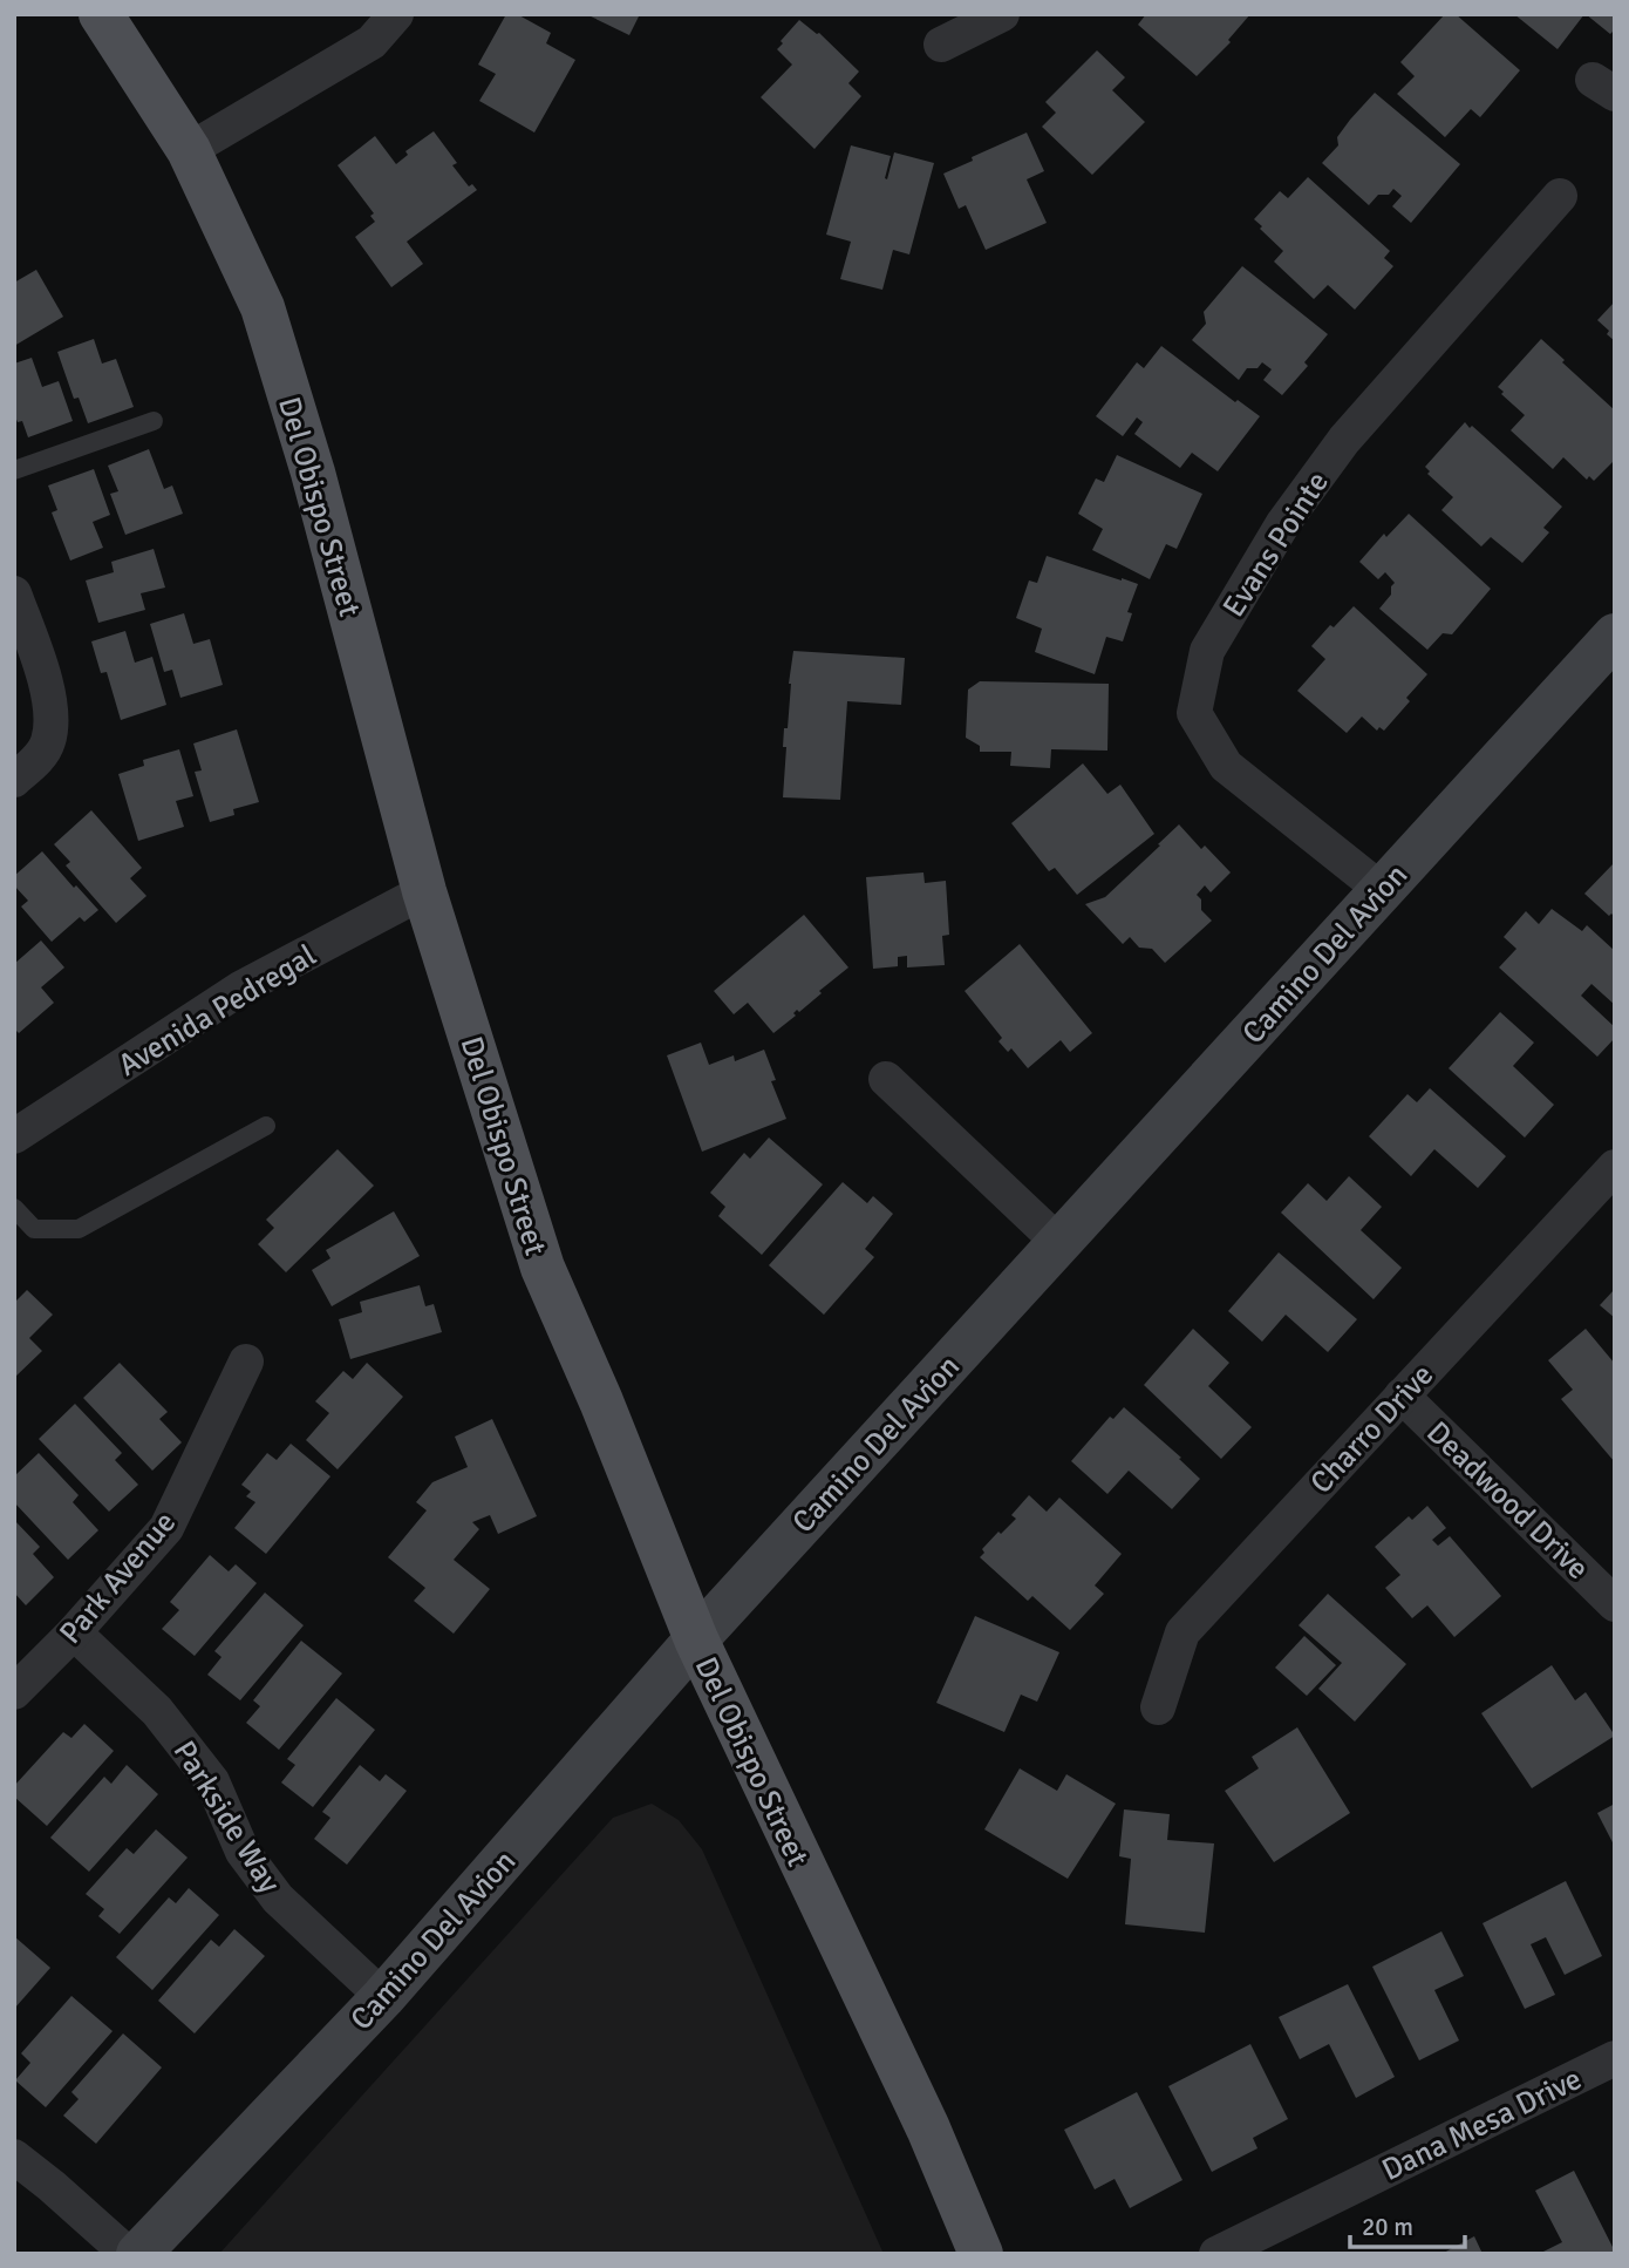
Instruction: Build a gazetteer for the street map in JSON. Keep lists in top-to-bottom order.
{
  "streets": {
    "main road": ["Del Obispo Street", "Camino Del Avion"],
    "street": [
      "Evans Pointe",
      "Avenida Pedregal",
      "Charro Drive",
      "Deadwood Drive",
      "Park Avenue",
      "Parkside Way",
      "Dana Mesa Drive"
    ]
  },
  "crossings": [
    ["Del Obispo Street", "Camino Del Avion"],
    ["Del Obispo Street", "Avenida Pedregal"],
    ["Evans Pointe", "Camino Del Avion"],
    ["Camino Del Avion", "Parkside Way"],
    ["Charro Drive", "Deadwood Drive"],
    ["Park Avenue", "Parkside Way"]
  ],
  "scale_bar": "20 m"
}
